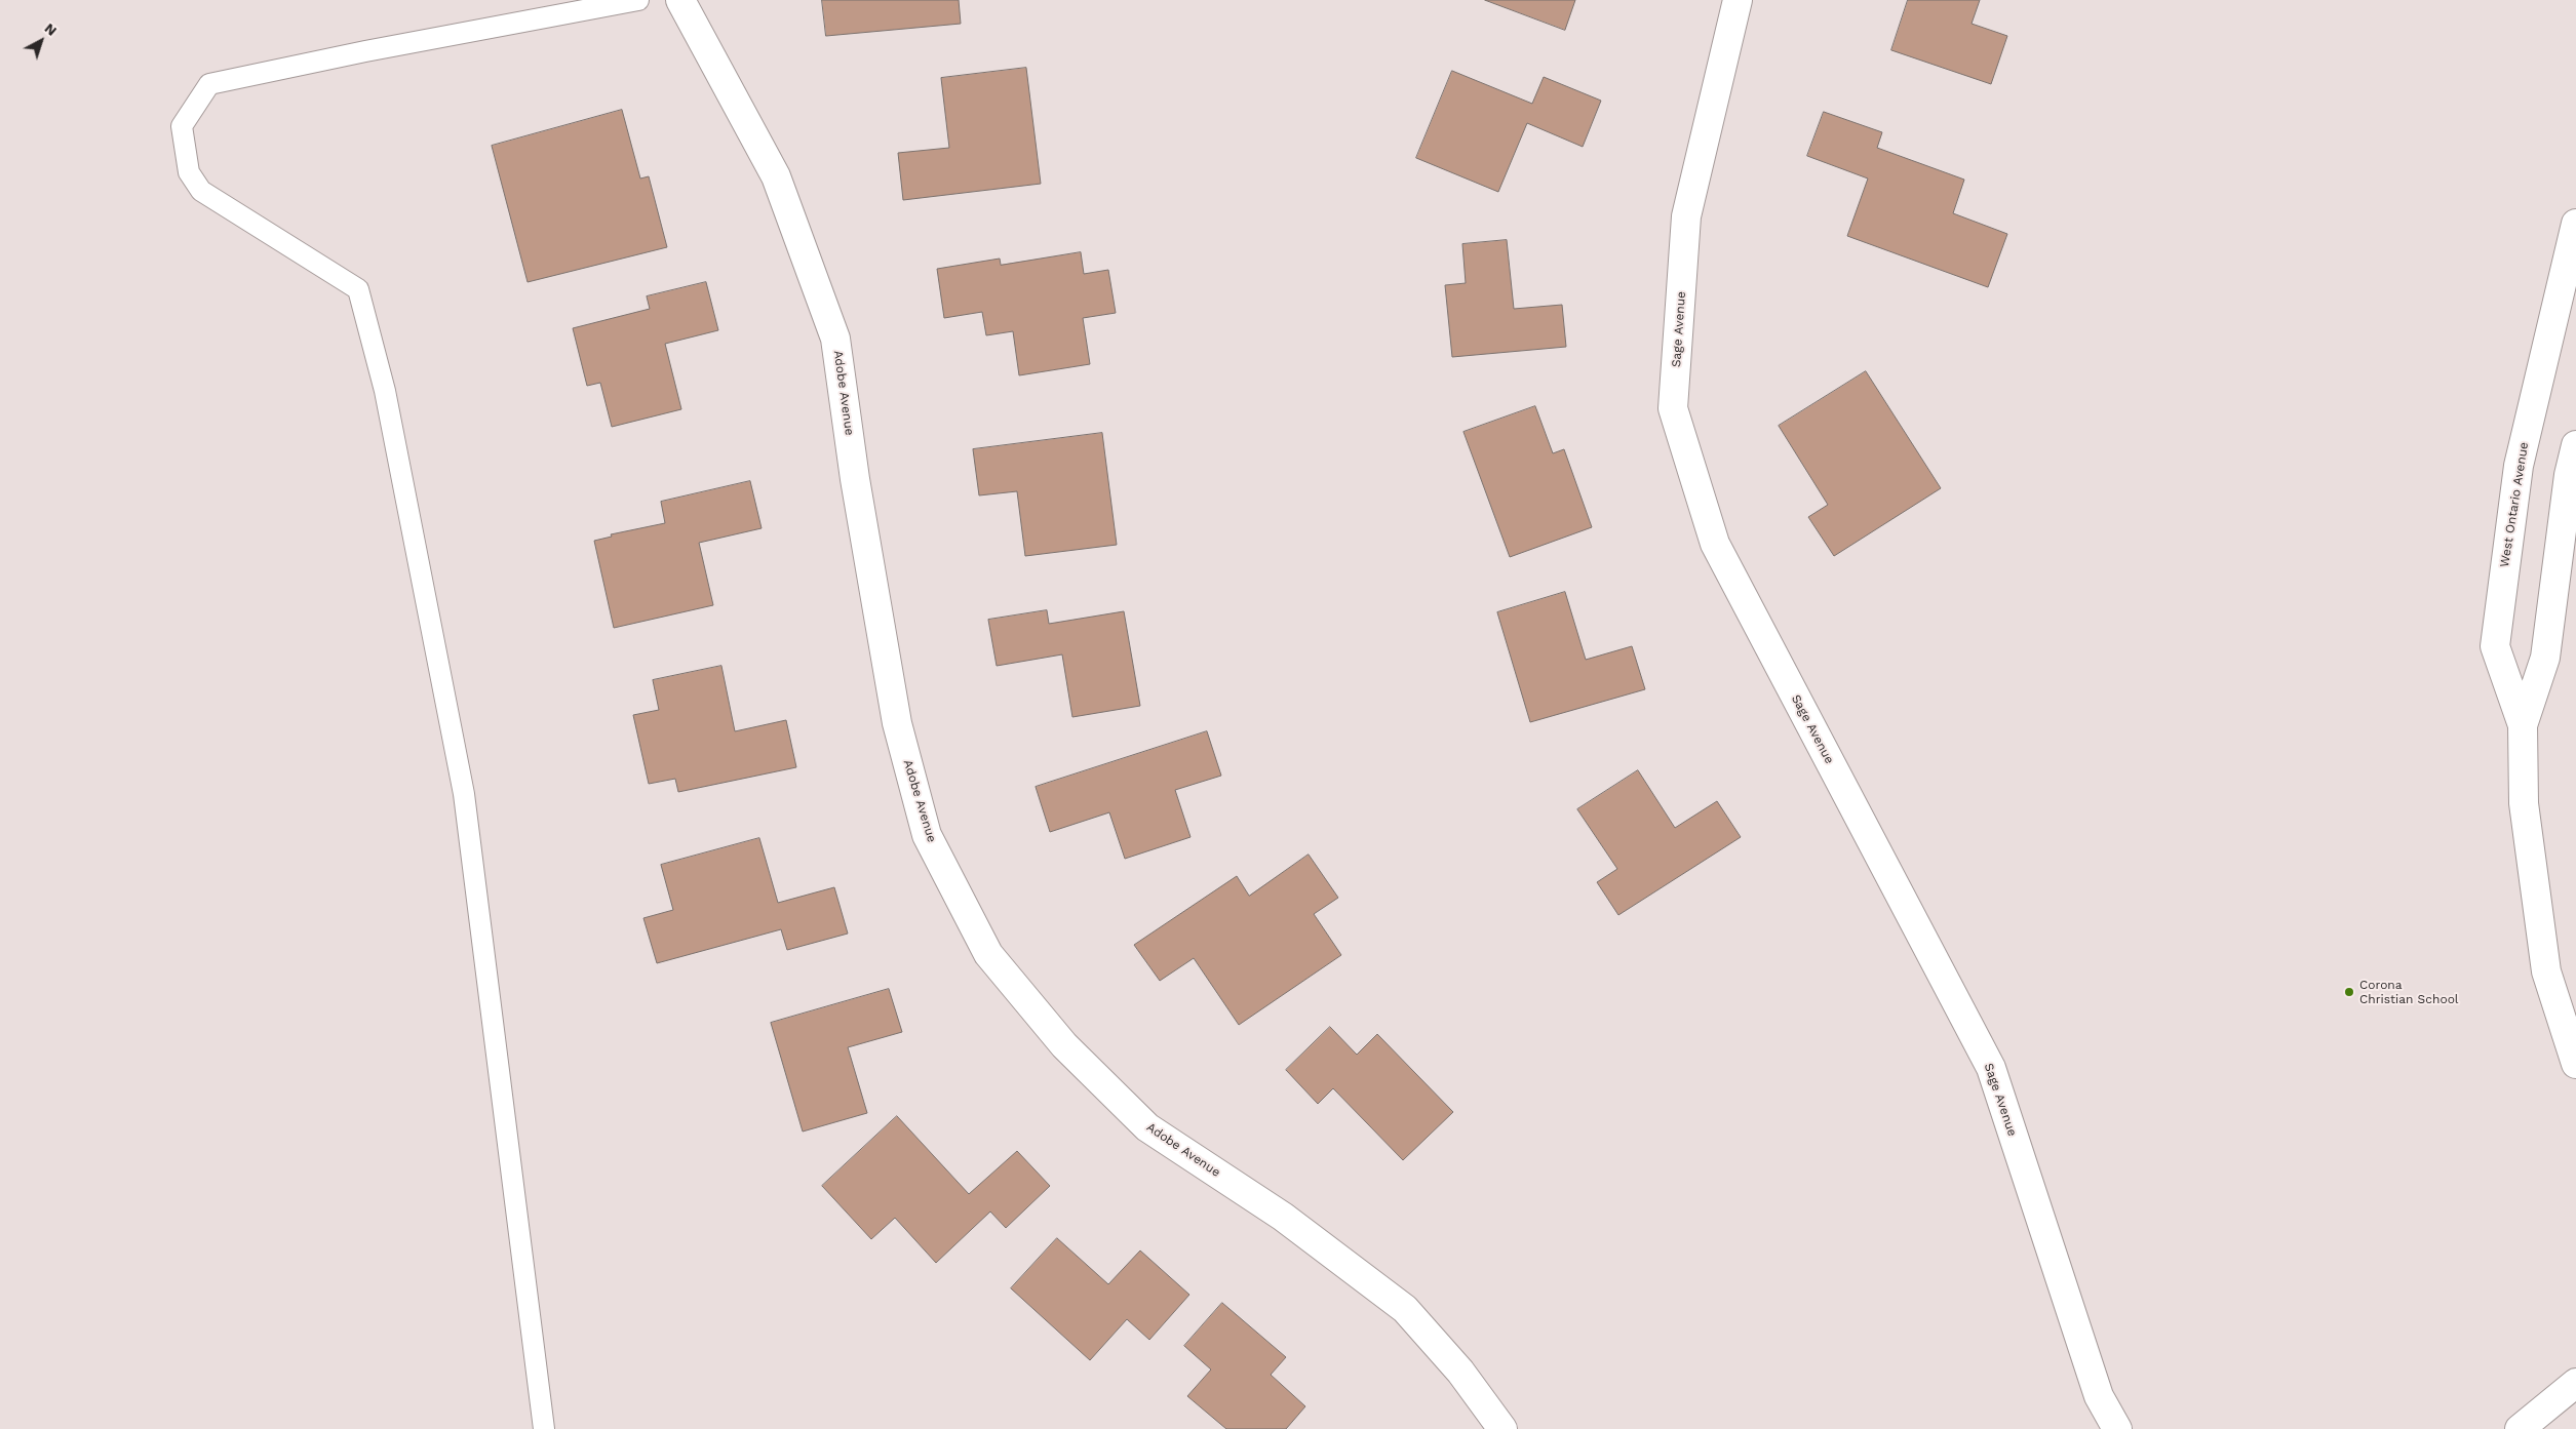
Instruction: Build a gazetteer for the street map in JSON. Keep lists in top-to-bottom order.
{
  "streets": {
    "street": ["Sage Avenue", "Adobe Avenue", "West Ontario Avenue"]
  },
  "places": ["Corona Christian School"],
  "north": "top right"
}
